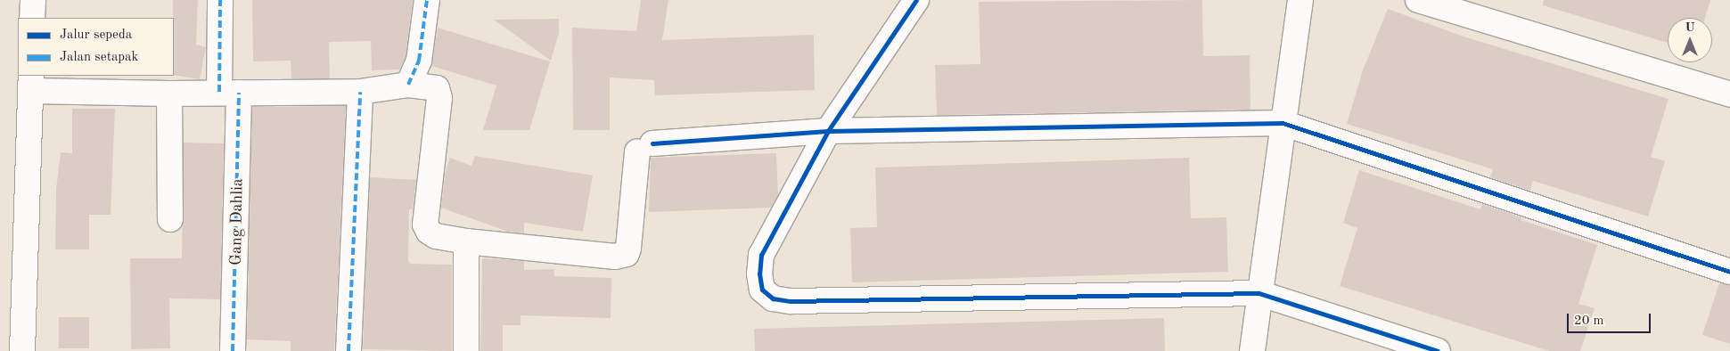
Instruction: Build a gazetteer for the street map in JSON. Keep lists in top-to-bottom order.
{
  "streets": {
    "street": ["Gang Dahlia"]
  },
  "legend": ["Jalur sepeda", "Jalan setapak"],
  "scale_bar": "20 m",
  "north": "top"
}
